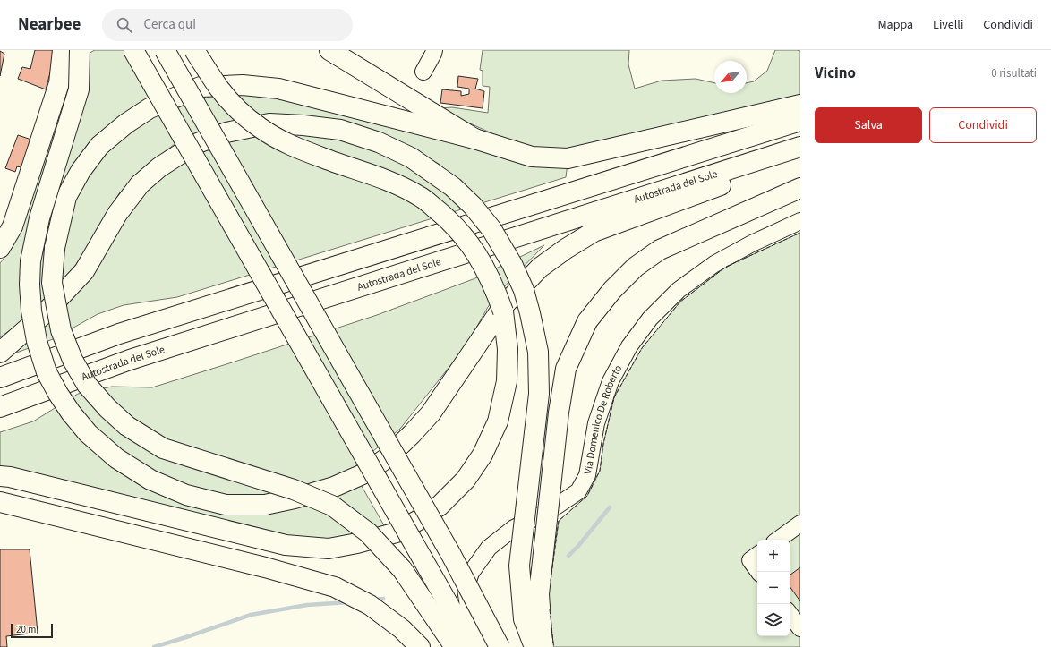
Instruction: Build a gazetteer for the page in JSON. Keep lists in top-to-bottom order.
{
  "streets": {
    "highway": ["Autostrada del Sole"],
    "street": ["Via Domenico De Roberto"]
  },
  "scale_bar": "20 m",
  "north": "bottom left",
  "page": {
    "header": "Nearbee",
    "search": "Cerca qui",
    "nav": ["Mappa", "Livelli", "Condividi"],
    "heading": ["Vicino", "0 risultati"],
    "buttons": ["Salva", "Condividi"],
    "map_buttons": ["+", "−"],
    "scale": "20 m"
  }
}
